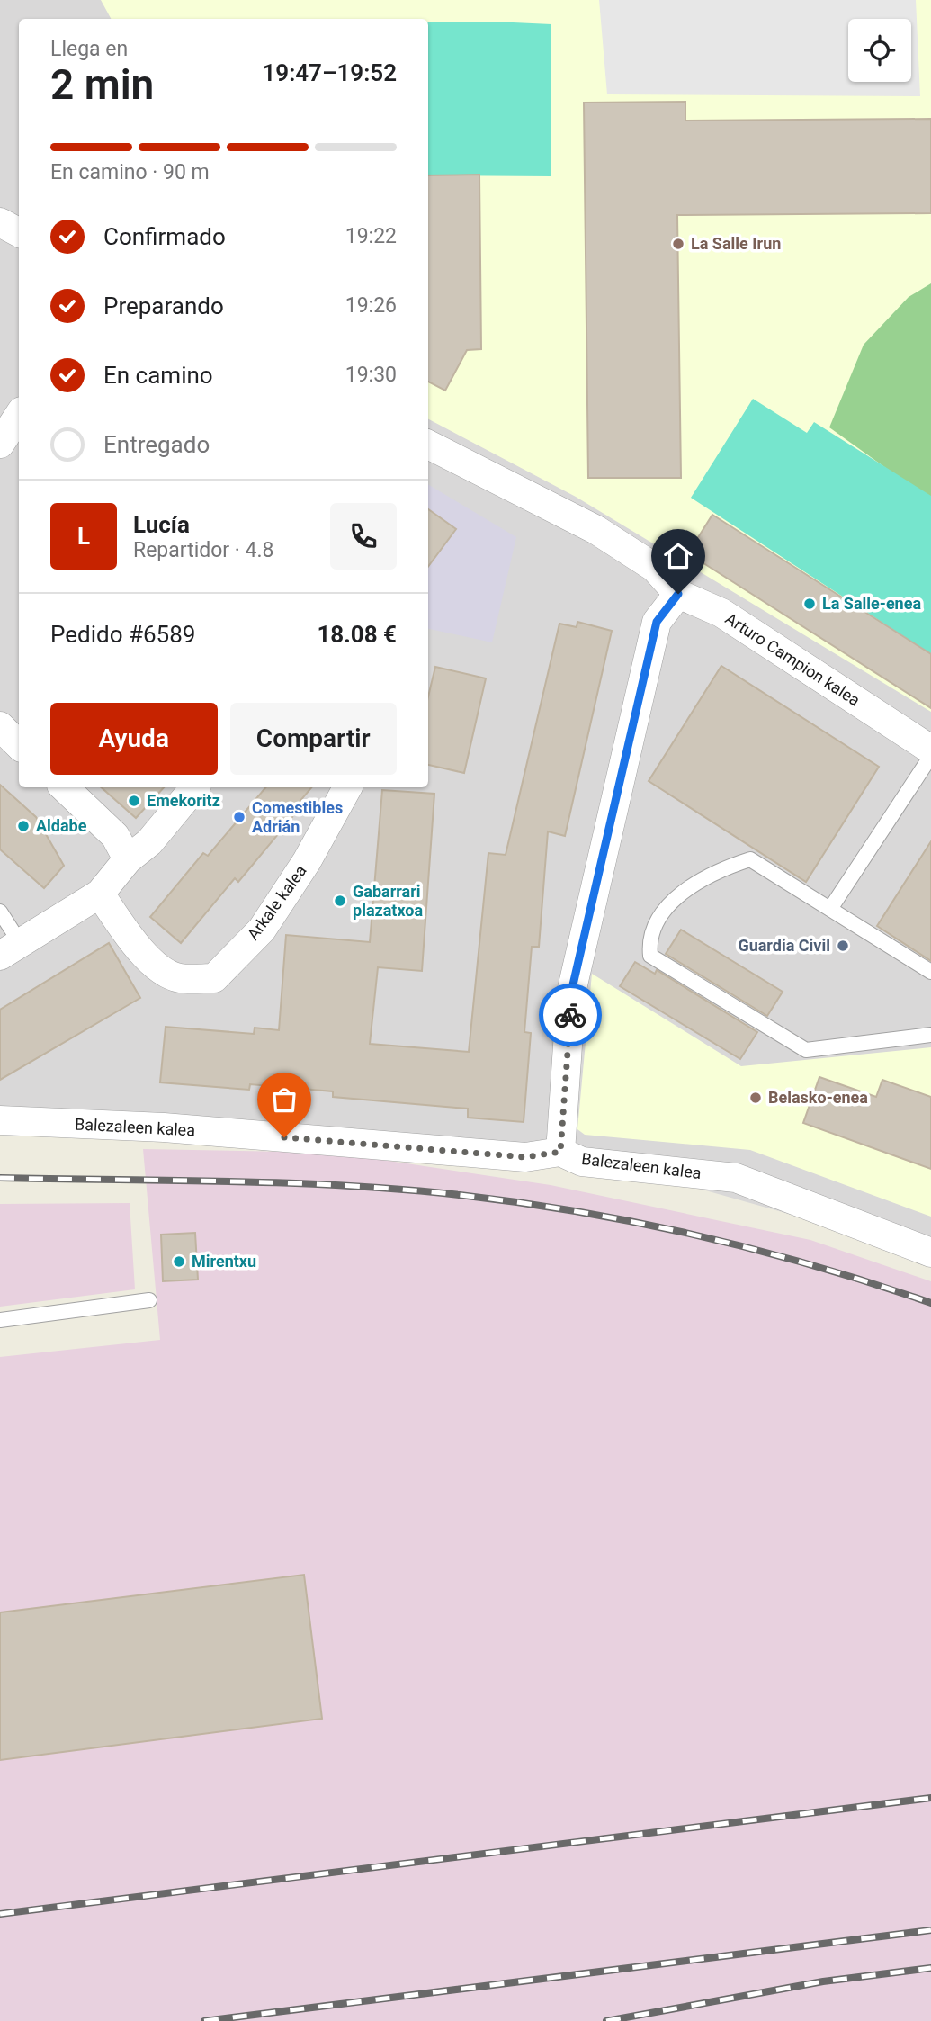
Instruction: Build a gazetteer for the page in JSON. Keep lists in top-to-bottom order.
{
  "streets": {
    "street": ["Arturo Campion kalea", "Arkale kalea", "Balezaleen kalea"]
  },
  "places": [
    "La Salle Irun",
    "La Salle-enea",
    "Emekoritz",
    "Comestibles Adrián",
    "Aldabe",
    "Gabarrari plazatxoa",
    "Guardia Civil",
    "Belasko-enea",
    "Mirentxu"
  ],
  "page": {
    "heading": ["2 min", "Llega en", "19:47–19:52"],
    "panel": [
      "Lucía",
      "Repartidor · 4.8",
      "Pedido #6589",
      "18.08 €"
    ],
    "bar": "En camino · 90 m",
    "list": [
      ["Confirmado", "19:22"],
      ["Preparando", "19:26"],
      ["En camino", "19:30"],
      "Entregado"
    ],
    "round": "L",
    "buttons": ["Ayuda", "Compartir"]
  }
}
